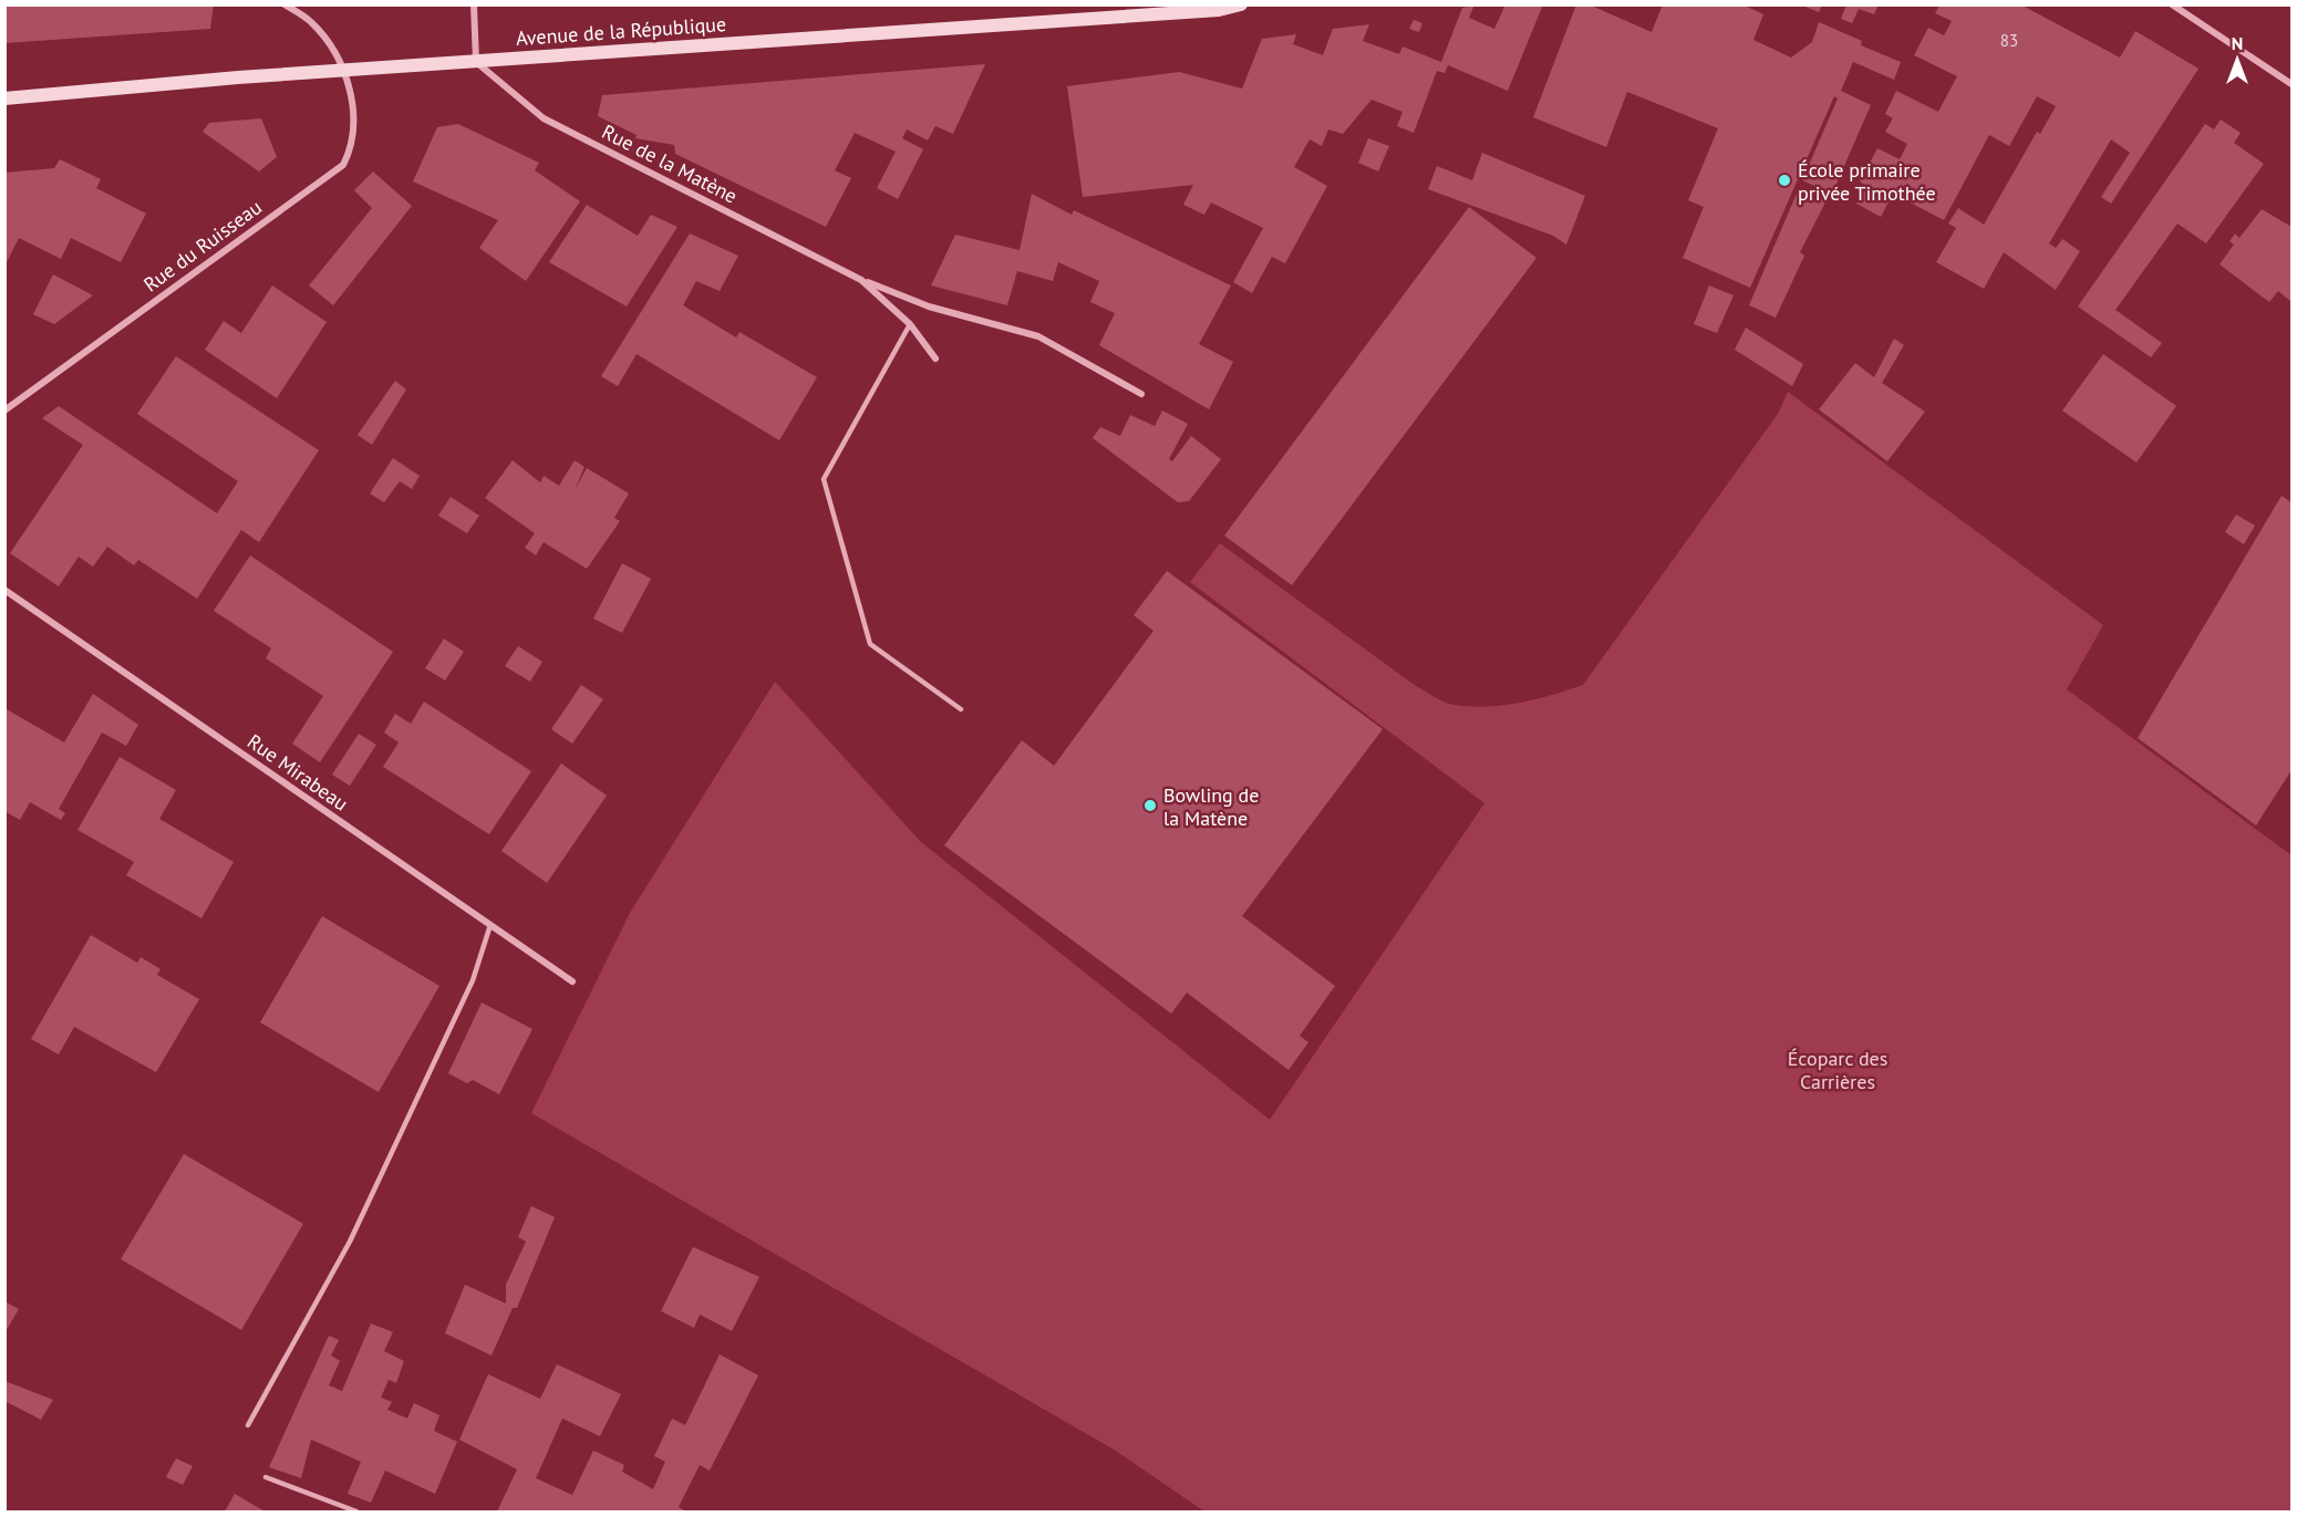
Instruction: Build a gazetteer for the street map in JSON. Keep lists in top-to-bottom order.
{
  "streets": {
    "main road": ["Avenue de la République"],
    "street": ["Rue de la Matène", "Rue du Ruisseau", "Rue Mirabeau"]
  },
  "crossings": [
    ["Avenue de la République", "Rue de la Matène"],
    ["Avenue de la République", "Rue du Ruisseau"]
  ],
  "parks": ["Écoparc des Carrières"],
  "places": ["École primaire privée Timothée", "Bowling de la Matène"],
  "house_numbers": ["83"],
  "north": "top"
}
